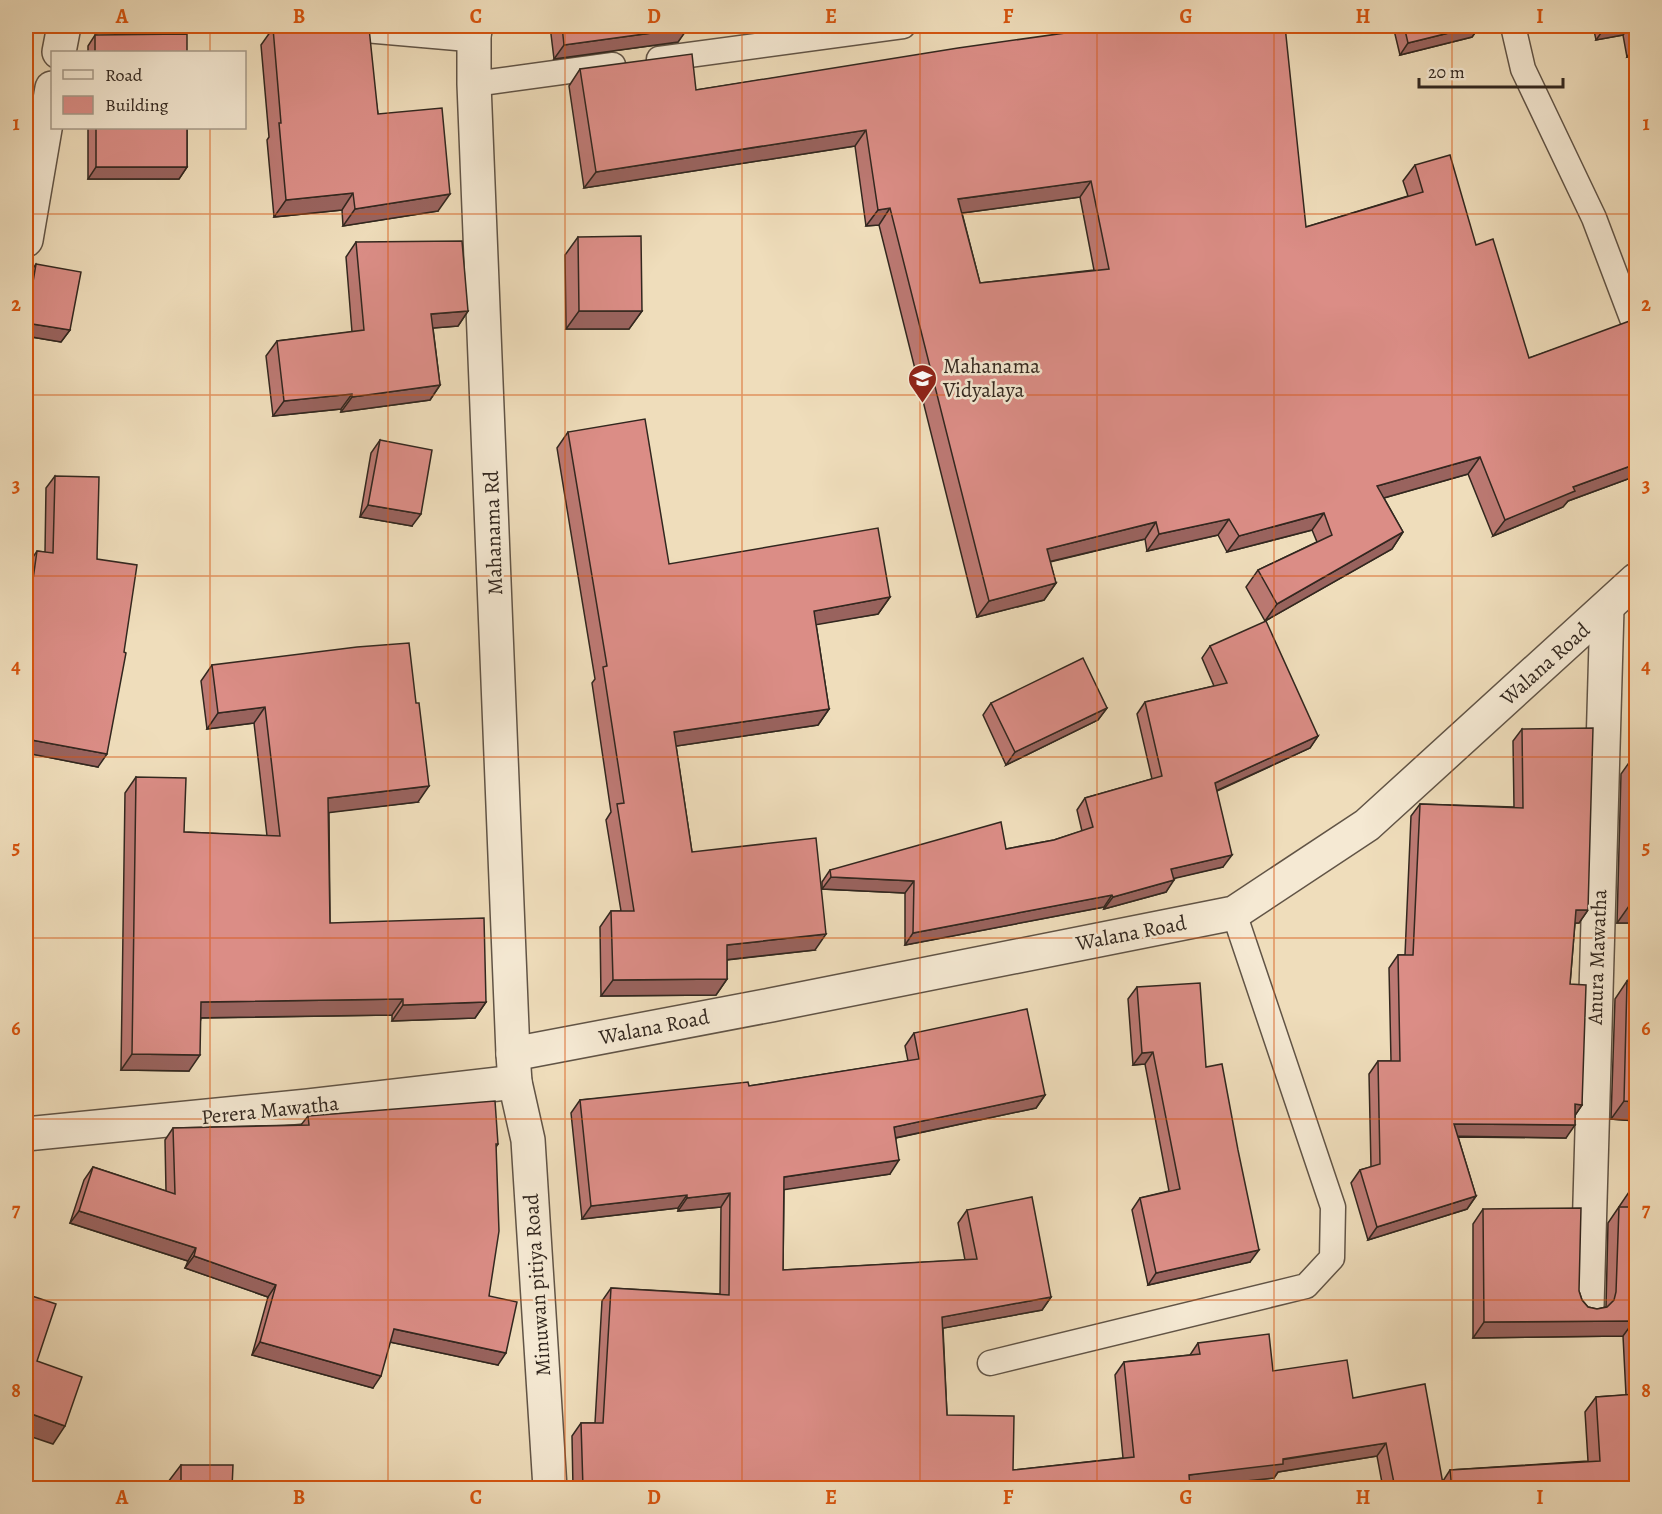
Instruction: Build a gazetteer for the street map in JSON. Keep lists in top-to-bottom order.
{
  "streets": {
    "street": [
      "Mahanama Rd",
      "Walana Road",
      "Anura Mawatha",
      "Perera Mawatha",
      "Minuwan pitiya Road"
    ]
  },
  "crossings": [
    ["Mahanama Rd", "Walana Road"],
    ["Mahanama Rd", "Perera Mawatha"],
    ["Mahanama Rd", "Minuwan pitiya Road"],
    ["Walana Road", "Anura Mawatha"],
    ["Walana Road", "Perera Mawatha"],
    ["Walana Road", "Minuwan pitiya Road"],
    ["Perera Mawatha", "Minuwan pitiya Road"]
  ],
  "places": {
    "school or university": ["Mahanama Vidyalaya"]
  },
  "legend": ["Road", "Building"],
  "scale_bar": "20 m",
  "grid": {
    "columns": [
      "A",
      "B",
      "C",
      "D",
      "E",
      "F",
      "G",
      "H",
      "I"
    ],
    "rows": [
      "1",
      "2",
      "3",
      "4",
      "5",
      "6",
      "7",
      "8"
    ]
  }
}
